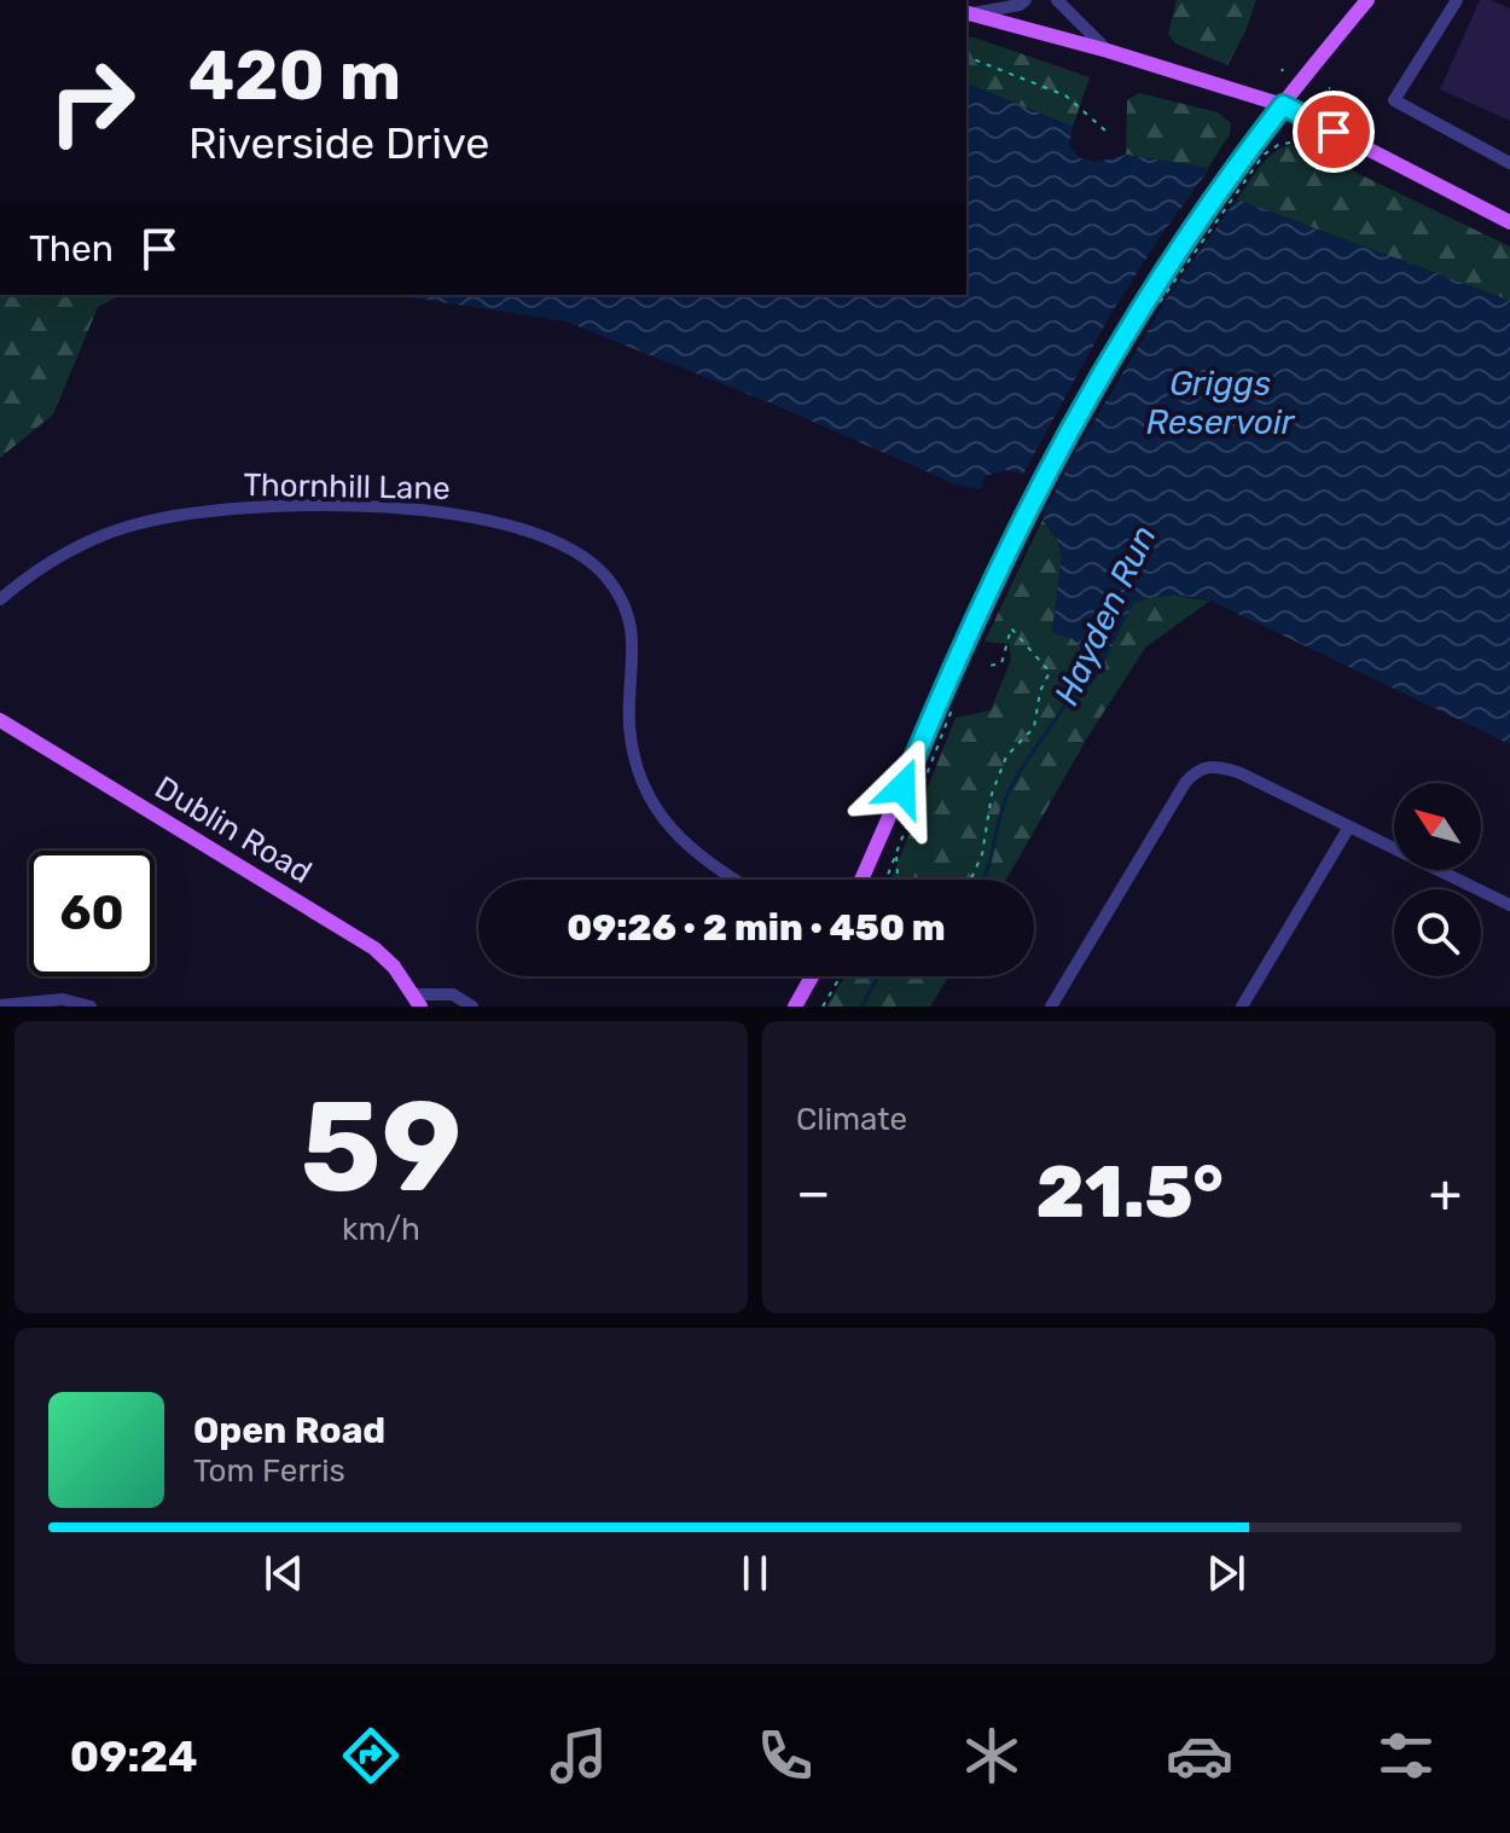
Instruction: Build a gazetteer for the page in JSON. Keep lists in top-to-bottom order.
{
  "streets": {
    "main road": ["Dublin Road"],
    "street": ["Thornhill Lane"]
  },
  "water": ["Griggs Reservoir", "Hayden Run"],
  "north": "top left",
  "page": {
    "turn": ["420 m", "Riverside Drive"],
    "then": "Then",
    "limit": "60",
    "trip": "09:26 · 2 min · 450 m",
    "tile": [
      ["59", "km/h"],
      "Climate"
    ],
    "heat": ["−", "21.5°", "+"],
    "song": ["Open Road", "Tom Ferris"],
    "tabs": "09:24"
  }
}
